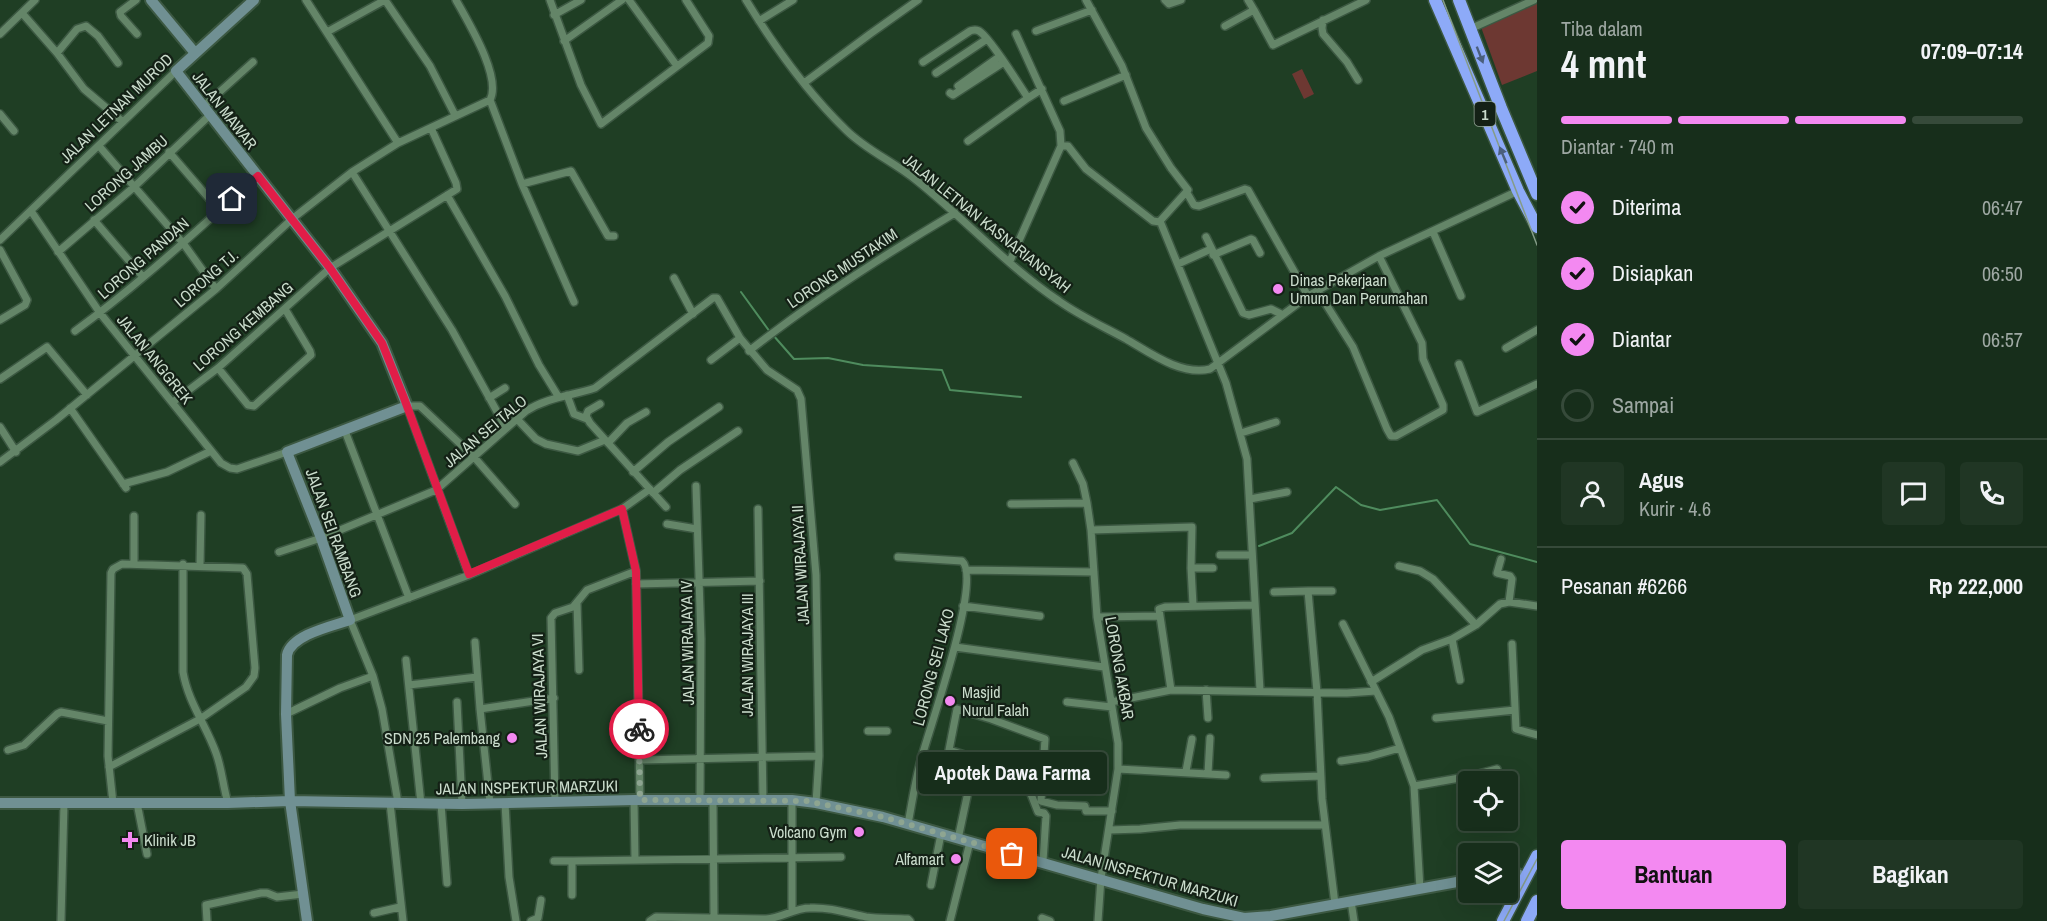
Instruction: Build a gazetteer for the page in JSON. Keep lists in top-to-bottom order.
{
  "streets": {
    "highway": ["1"],
    "street": [
      "JALAN LETNAN MUROD",
      "JALAN MAWAR",
      "LORONG JAMBU",
      "JALAN LETNAN KASNARIANSYAH",
      "LORONG PANDAN",
      "LORONG MUSTAKIM",
      "LORONG TJ.",
      "LORONG KEMBANG",
      "JALAN ANGGREK",
      "JALAN SEI TALO",
      "JALAN SEI RAMBANG",
      "JALAN WIRAJAYA II",
      "JALAN WIRAJAYA IV",
      "JALAN WIRAJAYA III",
      "LORONG SEI LAKO",
      "LORONG AKBAR",
      "JALAN WIRAJAYA VI",
      "JALAN INSPEKTUR MARZUKI"
    ]
  },
  "crossings": [
    ["JALAN LETNAN MUROD", "JALAN MAWAR"],
    ["JALAN LETNAN MUROD", "JALAN ANGGREK"],
    ["JALAN MAWAR", "LORONG JAMBU"],
    ["JALAN MAWAR", "LORONG PANDAN"],
    ["JALAN MAWAR", "LORONG TJ."],
    ["JALAN MAWAR", "LORONG KEMBANG"],
    ["1", "JALAN LETNAN KASNARIANSYAH"],
    ["LORONG JAMBU", "JALAN ANGGREK"],
    ["JALAN LETNAN KASNARIANSYAH", "LORONG MUSTAKIM"],
    ["LORONG PANDAN", "JALAN ANGGREK"],
    ["LORONG MUSTAKIM", "JALAN SEI TALO"],
    ["LORONG MUSTAKIM", "JALAN WIRAJAYA II"],
    ["LORONG TJ.", "JALAN ANGGREK"],
    ["LORONG KEMBANG", "JALAN ANGGREK"],
    ["JALAN ANGGREK", "JALAN SEI RAMBANG"],
    ["JALAN SEI TALO", "JALAN SEI RAMBANG"],
    ["JALAN SEI TALO", "JALAN WIRAJAYA II"],
    ["JALAN SEI RAMBANG", "JALAN INSPEKTUR MARZUKI"],
    ["JALAN WIRAJAYA II", "JALAN INSPEKTUR MARZUKI"],
    ["JALAN WIRAJAYA IV", "JALAN INSPEKTUR MARZUKI"],
    ["JALAN WIRAJAYA III", "JALAN INSPEKTUR MARZUKI"],
    ["LORONG SEI LAKO", "JALAN INSPEKTUR MARZUKI"],
    ["LORONG AKBAR", "JALAN INSPEKTUR MARZUKI"],
    ["JALAN WIRAJAYA VI", "JALAN INSPEKTUR MARZUKI"]
  ],
  "places": {
    "other": [
      "Dinas Pekerjaan Umum Dan Perumahan",
      "Masjid Nurul Falah",
      "SDN 25 Palembang",
      "Volcano Gym",
      "Apotek Dawa Farma",
      "Alfamart"
    ],
    "health": ["Klinik JB"]
  },
  "page": {
    "heading": ["4 mnt", "Tiba dalam", "07:09–07:14"],
    "panel": [
      "Agus",
      "Kurir · 4.6",
      "Pesanan #6266",
      "Rp 222,000"
    ],
    "bar": "Diantar · 740 m",
    "list": [
      ["Diterima", "06:47"],
      ["Disiapkan", "06:50"],
      ["Diantar", "06:57"],
      "Sampai"
    ],
    "bubble": "Apotek Dawa Farma",
    "buttons": ["Bantuan", "Bagikan"]
  }
}
